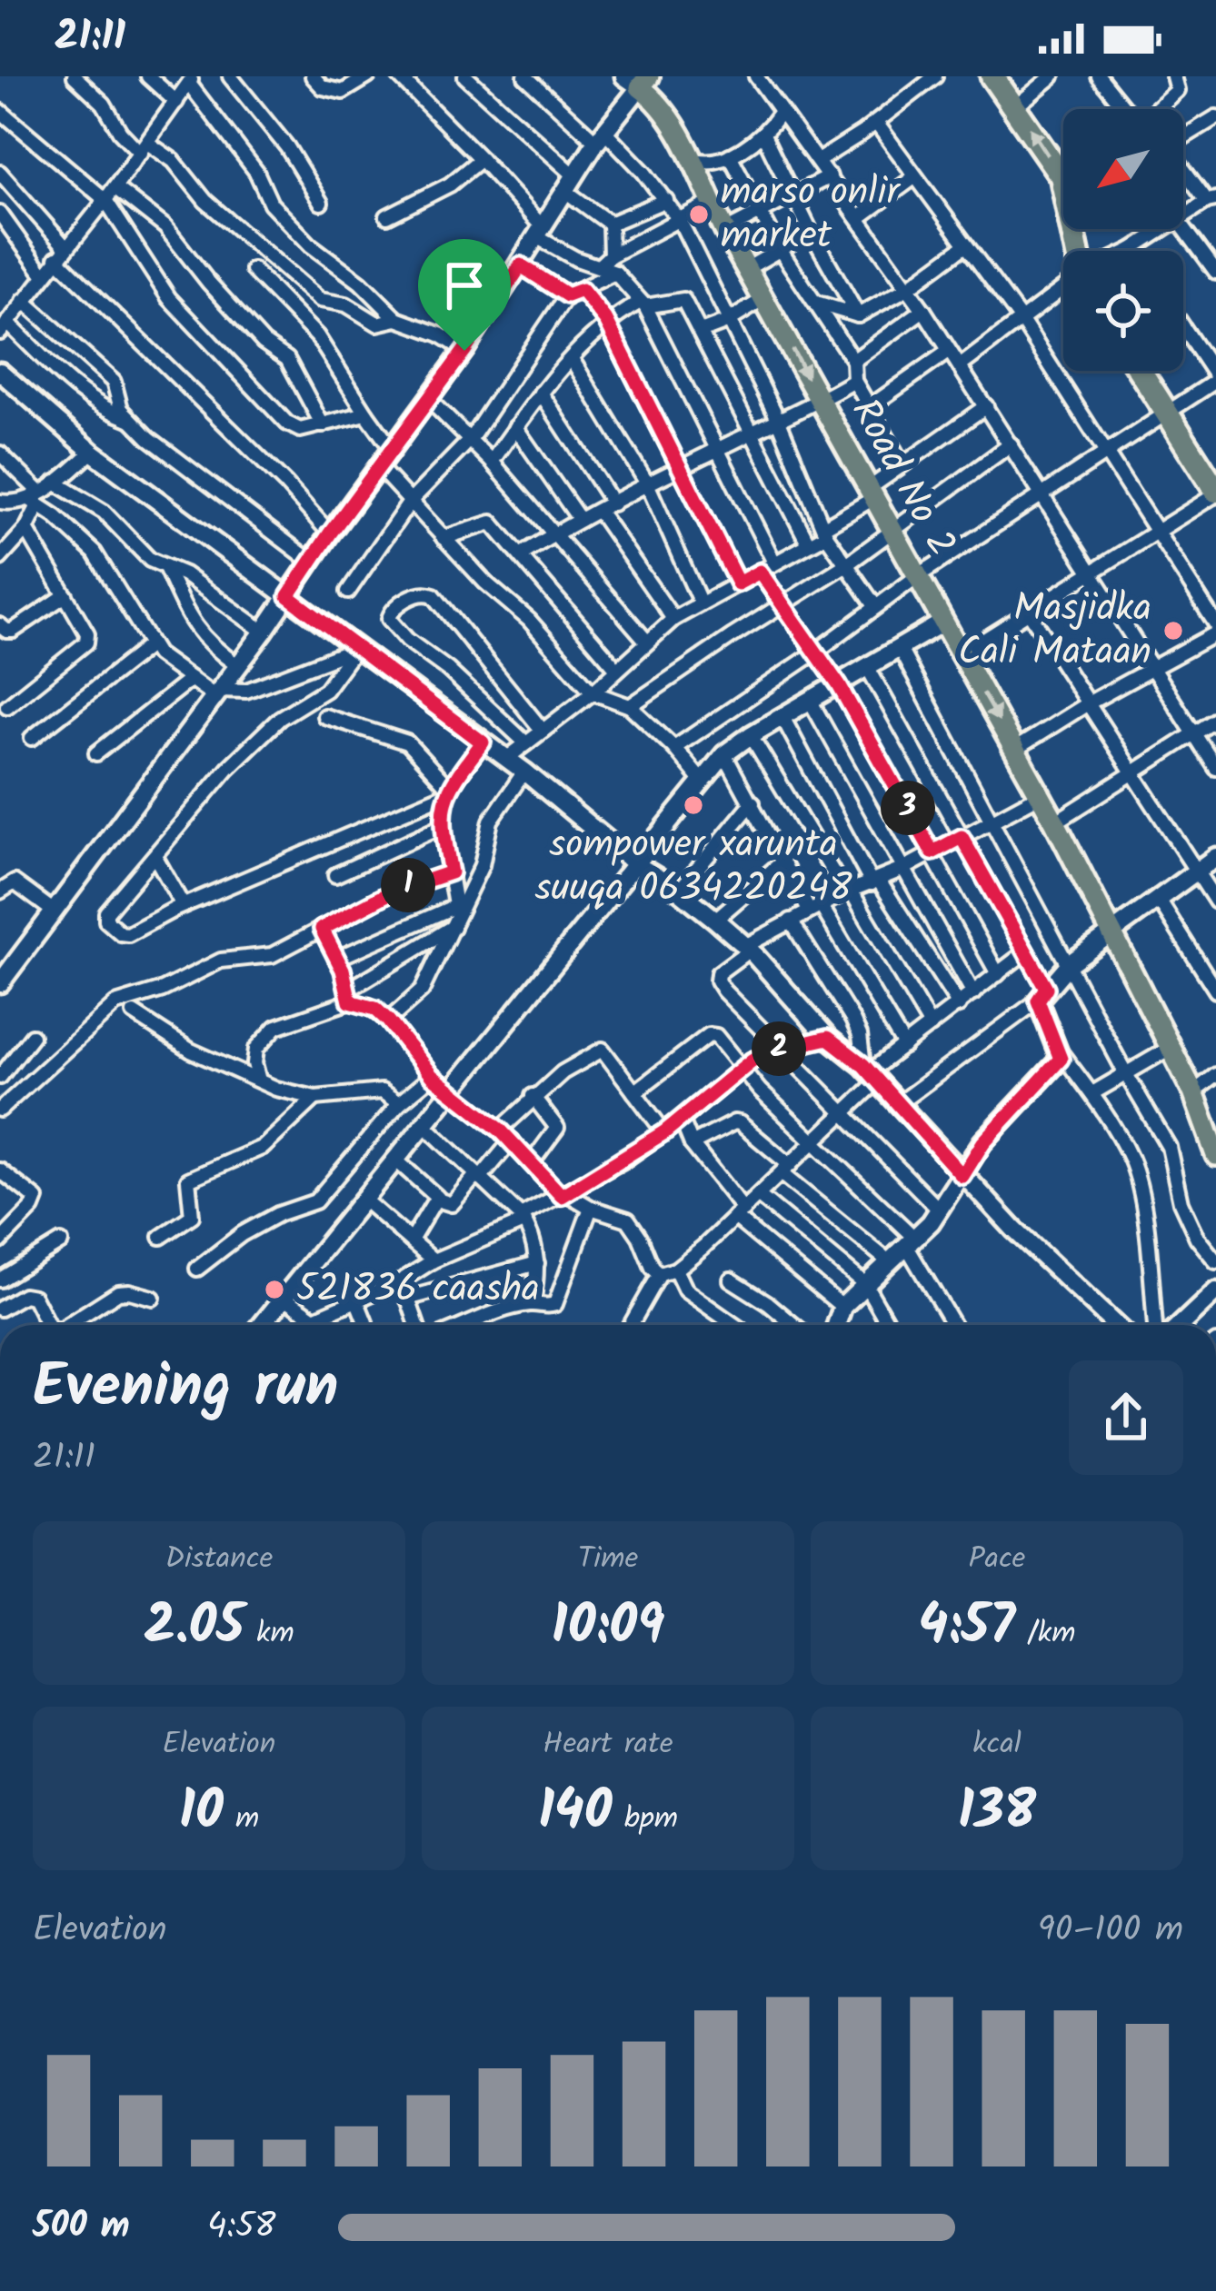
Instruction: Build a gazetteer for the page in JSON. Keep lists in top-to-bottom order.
{
  "streets": {
    "main road": ["Road No 2"]
  },
  "places": [
    "marso onlir market",
    "Masjidka Cali Mataan",
    "sompower xarunta suuqa 0634220248",
    "521836 caasha"
  ],
  "north": "bottom left",
  "page": {
    "status": "21:11",
    "pins": ["3", "1", "2"],
    "heading": ["Evening run", "21:11"],
    "stats": [
      ["Distance", "2.05 km"],
      ["Time", "10:09"],
      ["Pace", "4:57 /km"],
      ["Elevation", "10 m"],
      ["Heart rate", "140 bpm"],
      ["kcal", "138"]
    ],
    "chart": ["Elevation", "90–100 m"],
    "list": [
      {
        "name": "500 m",
        "note": "4:58"
      }
    ]
  }
}
